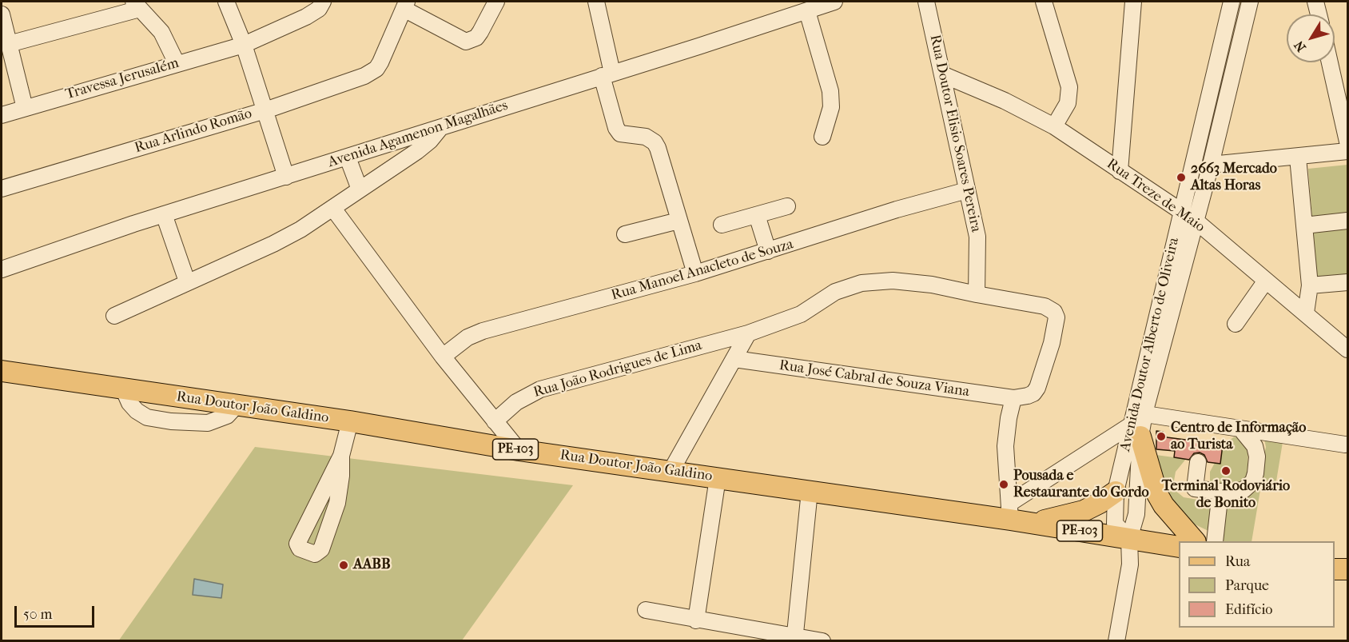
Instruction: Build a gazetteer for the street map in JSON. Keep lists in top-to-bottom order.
{
  "streets": {
    "main road": ["Rua Doutor João Galdino", "PE-103"],
    "street": [
      "Travessa Jerusalém",
      "Rua Arlindo Romão",
      "Rua Doutor Elisio Soares Pereira",
      "Avenida Agamenon Magalhães",
      "Rua Treze de Maio",
      "Rua Manoel Anacleto de Souza",
      "Avenida Doutor Alberto de Oliveira",
      "Rua João Rodrigues de Lima",
      "Rua José Cabral de Souza Viana"
    ]
  },
  "crossings": [
    ["Rua Doutor Elisio Soares Pereira", "Rua Treze de Maio"],
    ["Rua Doutor Elisio Soares Pereira", "Rua Manoel Anacleto de Souza"],
    ["Rua Doutor Elisio Soares Pereira", "Rua João Rodrigues de Lima"],
    ["Rua Treze de Maio", "Avenida Doutor Alberto de Oliveira"],
    ["Avenida Doutor Alberto de Oliveira", "Rua Doutor João Galdino"]
  ],
  "places": [
    "2663 Mercado Altas Horas",
    "Centro de Informação ao Turista",
    "Terminal Rodoviário de Bonito",
    "Pousada e Restaurante do Gordo",
    "AABB"
  ],
  "legend": ["Rua", "Parque", "Edifício"],
  "scale_bar": "50 m",
  "north": "bottom left"
}
